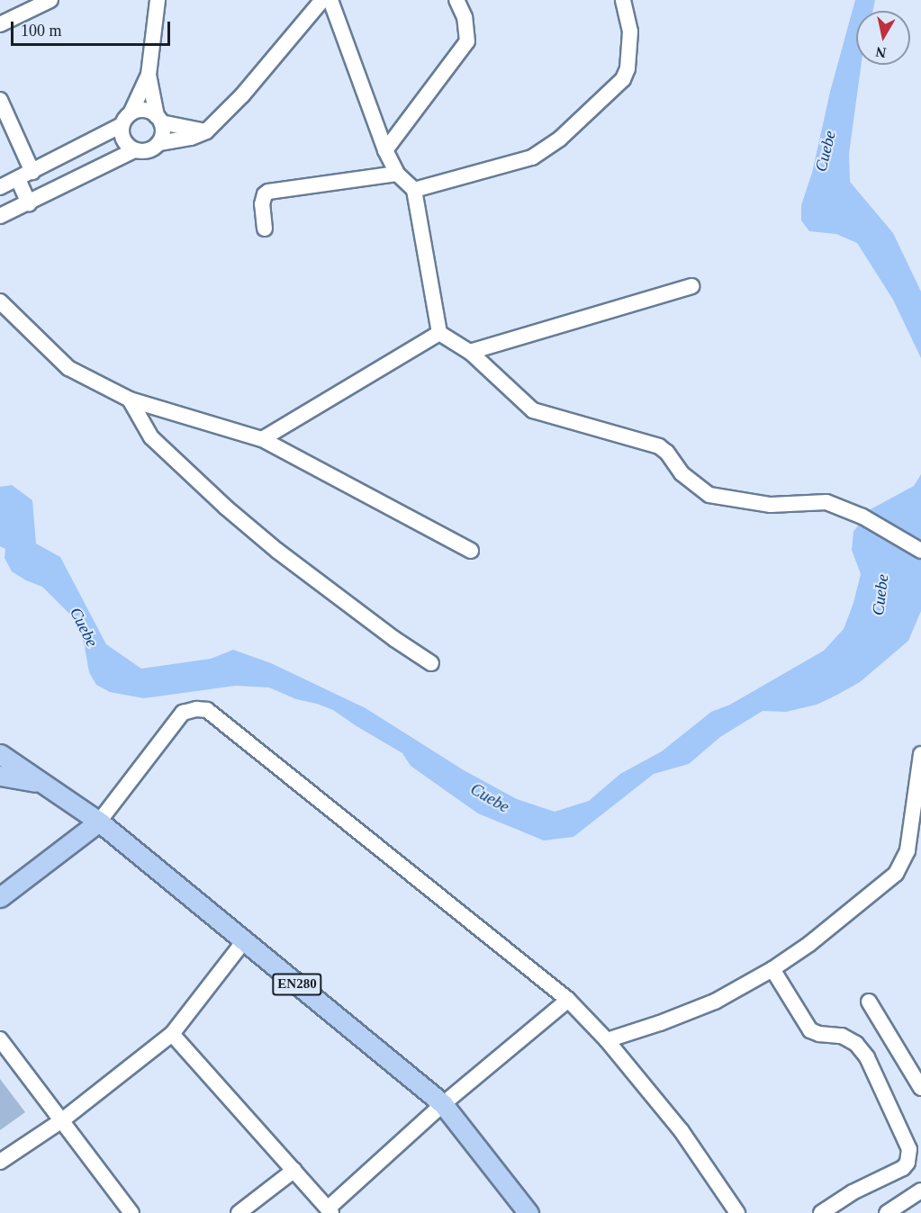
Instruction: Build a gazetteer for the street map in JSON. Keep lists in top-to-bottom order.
{
  "streets": {
    "main road": ["EN280"]
  },
  "water": ["Cuebe"],
  "scale_bar": "100 m",
  "north": "bottom"
}
